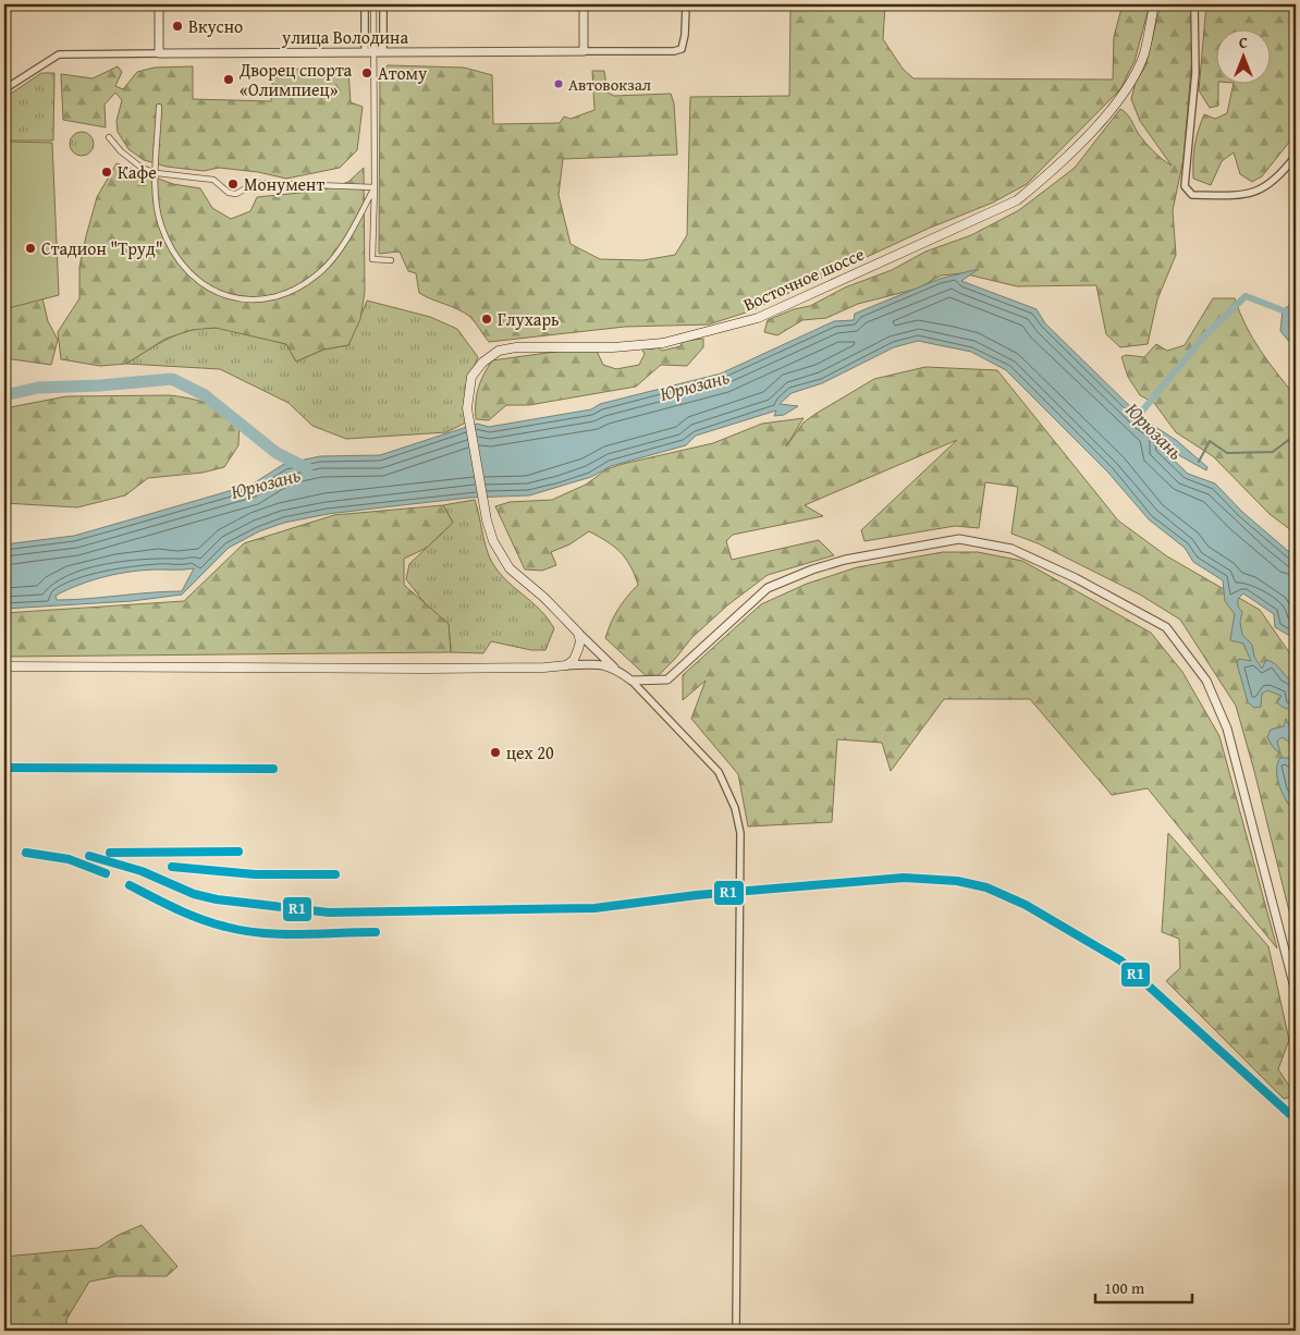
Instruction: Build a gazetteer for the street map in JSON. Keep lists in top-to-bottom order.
{
  "streets": {
    "main road": ["Восточное шоссе"],
    "street": ["улица Володина"]
  },
  "water": ["Юрюзань"],
  "places": [
    "Вкусно",
    "Атому",
    "Дворец спорта «Олимпиец»",
    "Автовокзал",
    "Кафе",
    "Монумент",
    "Стадион \"Труд\"",
    "Глухарь",
    "цех 20"
  ],
  "lines": ["transit line R1"],
  "scale_bar": "100 m",
  "north": "top"
}
